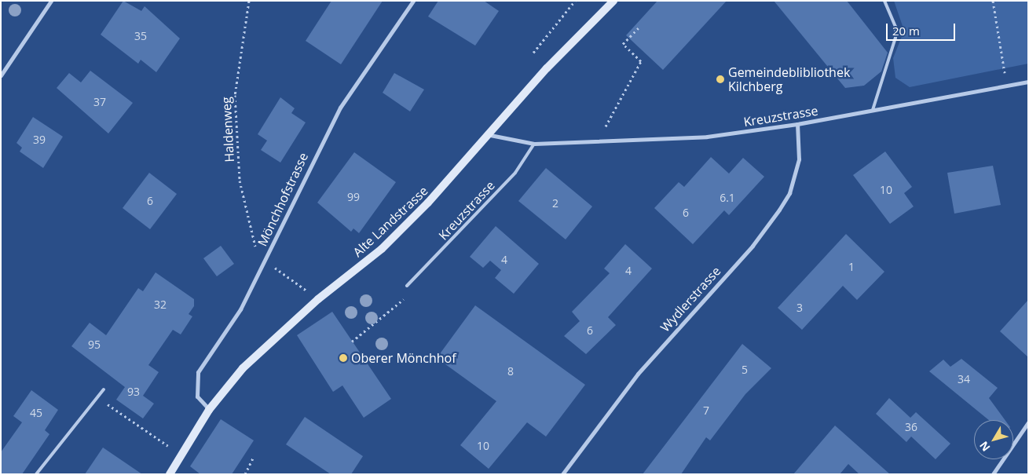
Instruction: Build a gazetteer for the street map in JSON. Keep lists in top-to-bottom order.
{
  "streets": {
    "street": [
      "Kreuzstrasse",
      "Mönchhofstrasse",
      "Alte Landstrasse",
      "Wydlerstrasse"
    ],
    "path": ["Haldenweg"]
  },
  "crossings": [
    ["Kreuzstrasse", "Alte Landstrasse"],
    ["Kreuzstrasse", "Wydlerstrasse"],
    ["Mönchhofstrasse", "Alte Landstrasse"]
  ],
  "places": ["Gemeindeblibliothek Kilchberg", "Oberer Mönchhof"],
  "house_numbers": [
    "35",
    "37",
    "39",
    "10",
    "99",
    "6.1",
    "6",
    "2",
    "6",
    "4",
    "1",
    "4",
    "32",
    "3",
    "6",
    "95",
    "5",
    "8",
    "34",
    "93",
    "7",
    "45",
    "36",
    "10"
  ],
  "scale_bar": "20 m",
  "north": "bottom left"
}
